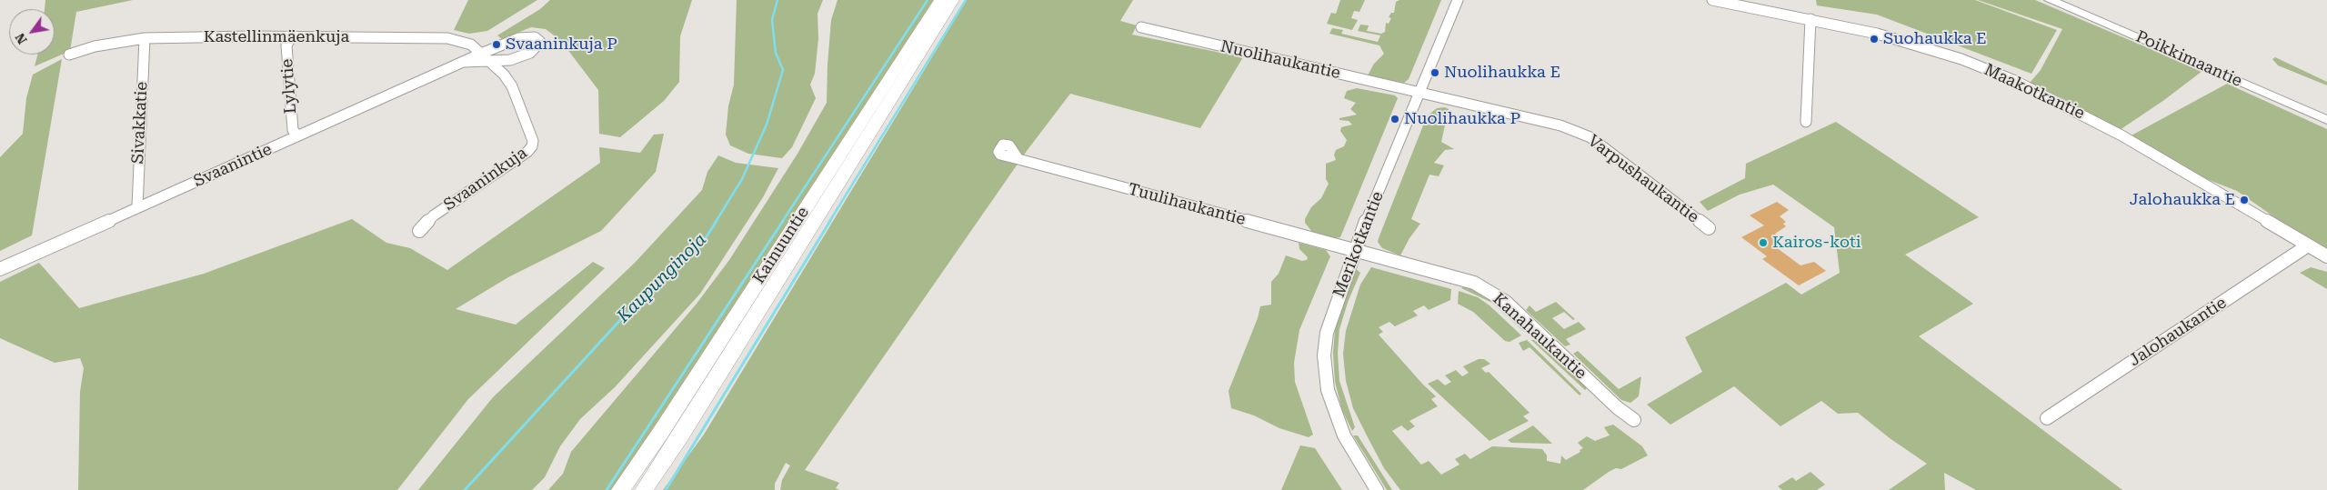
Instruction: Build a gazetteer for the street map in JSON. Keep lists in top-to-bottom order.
{
  "streets": {
    "highway": ["Kainuuntie"],
    "main road": ["Poikkimaantie"],
    "street": [
      "Kastellinmäenkuja",
      "Nuolihaukantie",
      "Lylytie",
      "Maakotkantie",
      "Sivakkatie",
      "Svaanintie",
      "Svaaninkuja",
      "Varpushaukantie",
      "Tuulihaukantie",
      "Merikotkantie",
      "Jalohaukantie",
      "Kanahaukantie"
    ]
  },
  "crossings": [
    ["Kastellinmäenkuja", "Lylytie"],
    ["Kastellinmäenkuja", "Sivakkatie"],
    ["Kastellinmäenkuja", "Svaanintie"],
    ["Kastellinmäenkuja", "Svaaninkuja"],
    ["Nuolihaukantie", "Varpushaukantie"],
    ["Nuolihaukantie", "Merikotkantie"],
    ["Lylytie", "Svaanintie"],
    ["Maakotkantie", "Jalohaukantie"],
    ["Sivakkatie", "Svaanintie"],
    ["Svaanintie", "Svaaninkuja"],
    ["Varpushaukantie", "Merikotkantie"],
    ["Tuulihaukantie", "Merikotkantie"],
    ["Tuulihaukantie", "Kanahaukantie"],
    ["Merikotkantie", "Kanahaukantie"]
  ],
  "water": ["Kaupunginoja"],
  "places": [
    "Suohaukka E",
    "Svaaninkuja P",
    "Nuolihaukka E",
    "Nuolihaukka P",
    "Jalohaukka E",
    "Kairos-koti"
  ],
  "north": "bottom left"
}
